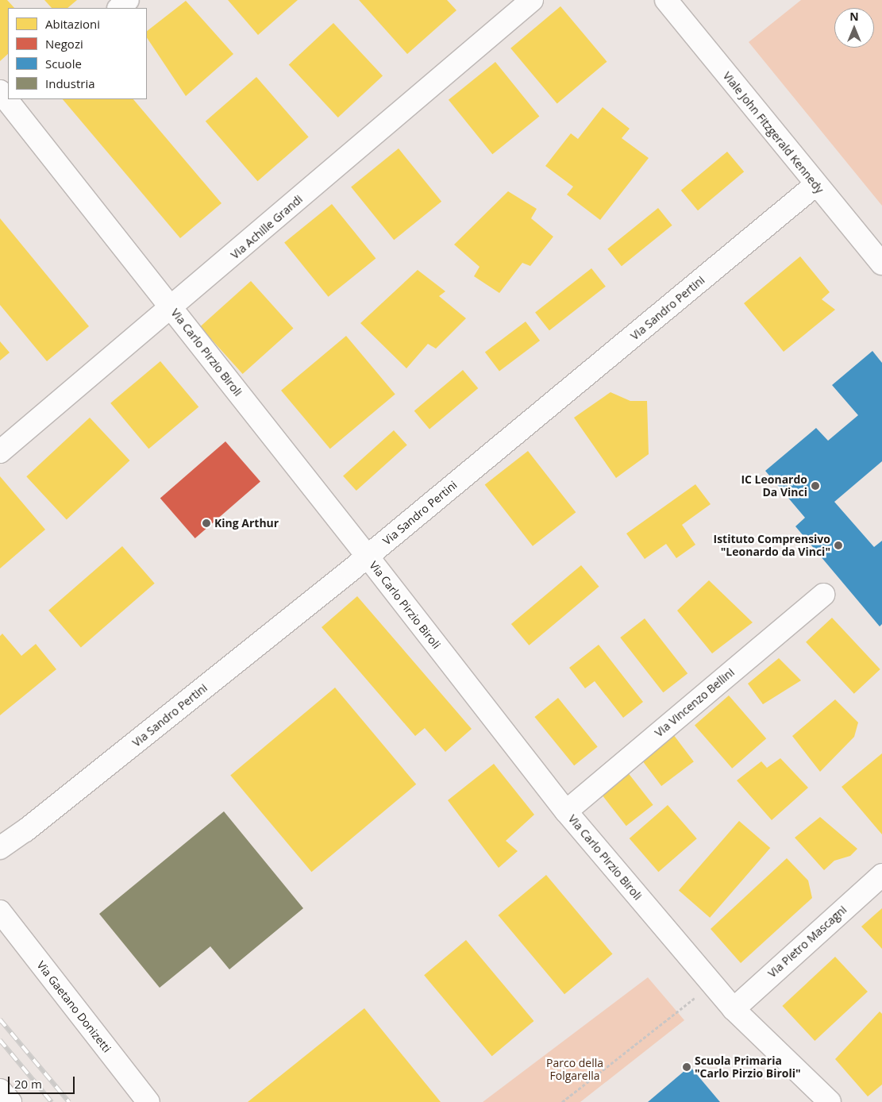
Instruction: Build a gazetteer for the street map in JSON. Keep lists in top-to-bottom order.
{
  "streets": {
    "street": [
      "Viale John Fitzgerald Kennedy",
      "Via Achille Grandi",
      "Via Sandro Pertini",
      "Via Carlo Pirzio Biroli",
      "Via Vincenzo Bellini",
      "Via Pietro Mascagni",
      "Via Gaetano Donizetti"
    ]
  },
  "crossings": [
    ["Viale John Fitzgerald Kennedy", "Via Sandro Pertini"],
    ["Via Achille Grandi", "Via Carlo Pirzio Biroli"],
    ["Via Sandro Pertini", "Via Carlo Pirzio Biroli"],
    ["Via Carlo Pirzio Biroli", "Via Vincenzo Bellini"],
    ["Via Carlo Pirzio Biroli", "Via Pietro Mascagni"]
  ],
  "parks": ["Parco della Folgarella"],
  "places": [
    "IC Leonardo Da Vinci",
    "King Arthur",
    "Istituto Comprensivo \"Leonardo da Vinci\"",
    "Scuola Primaria \"Carlo Pirzio Biroli\""
  ],
  "legend": [
    "Abitazioni",
    "Negozi",
    "Scuole",
    "Industria"
  ],
  "scale_bar": "20 m",
  "north": "top"
}
